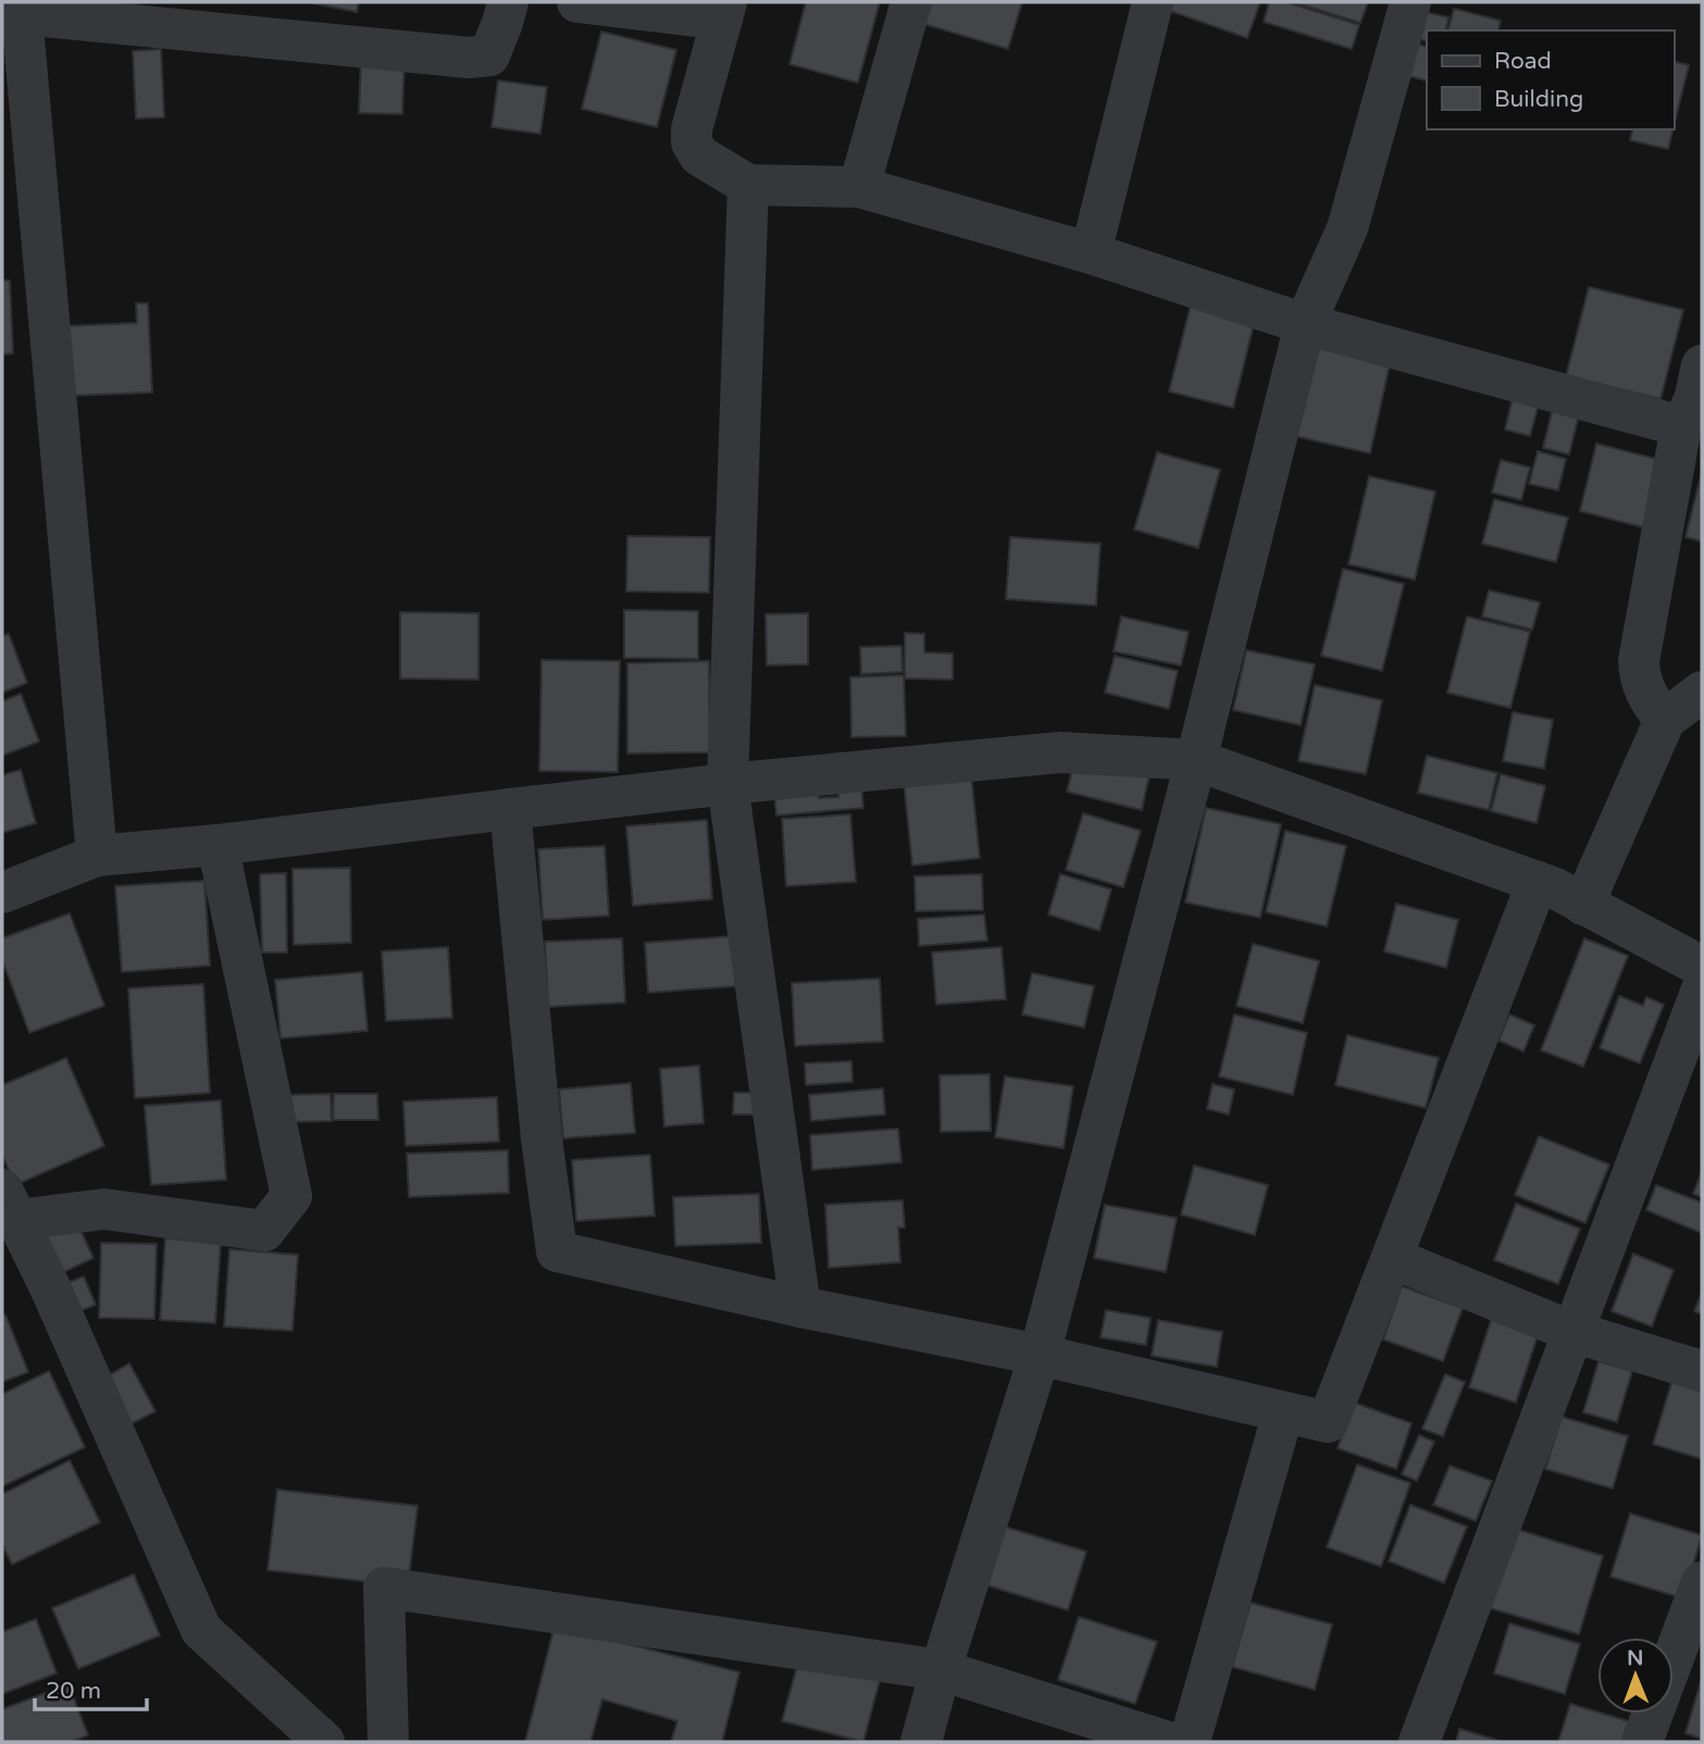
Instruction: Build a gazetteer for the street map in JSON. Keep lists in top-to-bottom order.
{
  "legend": ["Road", "Building"],
  "scale_bar": "20 m",
  "north": "top"
}
